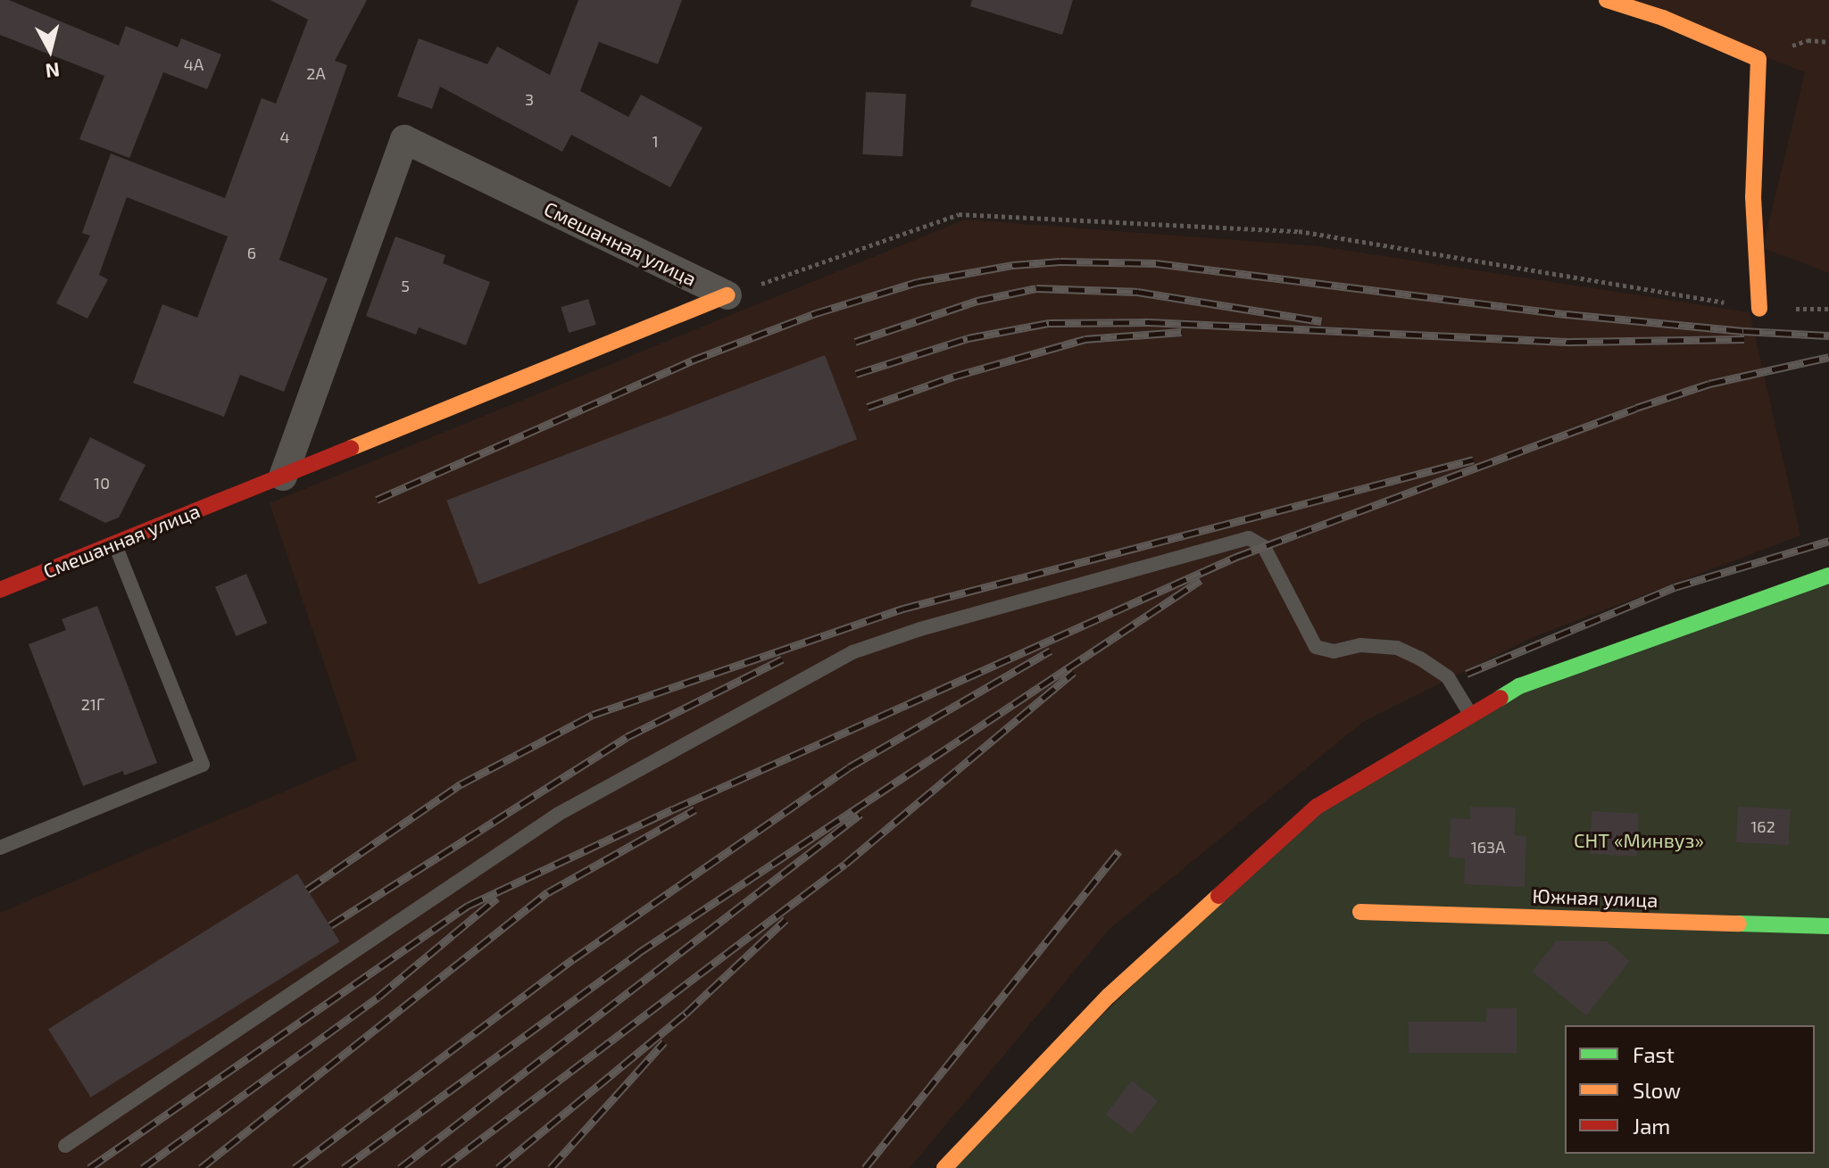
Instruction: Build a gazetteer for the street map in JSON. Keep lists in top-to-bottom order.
{
  "streets": {
    "street": ["Смешанная улица", "Южная улица"]
  },
  "parks": ["СНТ «Минвуз»"],
  "house_numbers": [
    "4А",
    "2А",
    "3",
    "4",
    "1",
    "6",
    "5",
    "10",
    "21Г",
    "162",
    "163А"
  ],
  "legend": ["Fast", "Slow", "Jam"],
  "north": "bottom"
}
